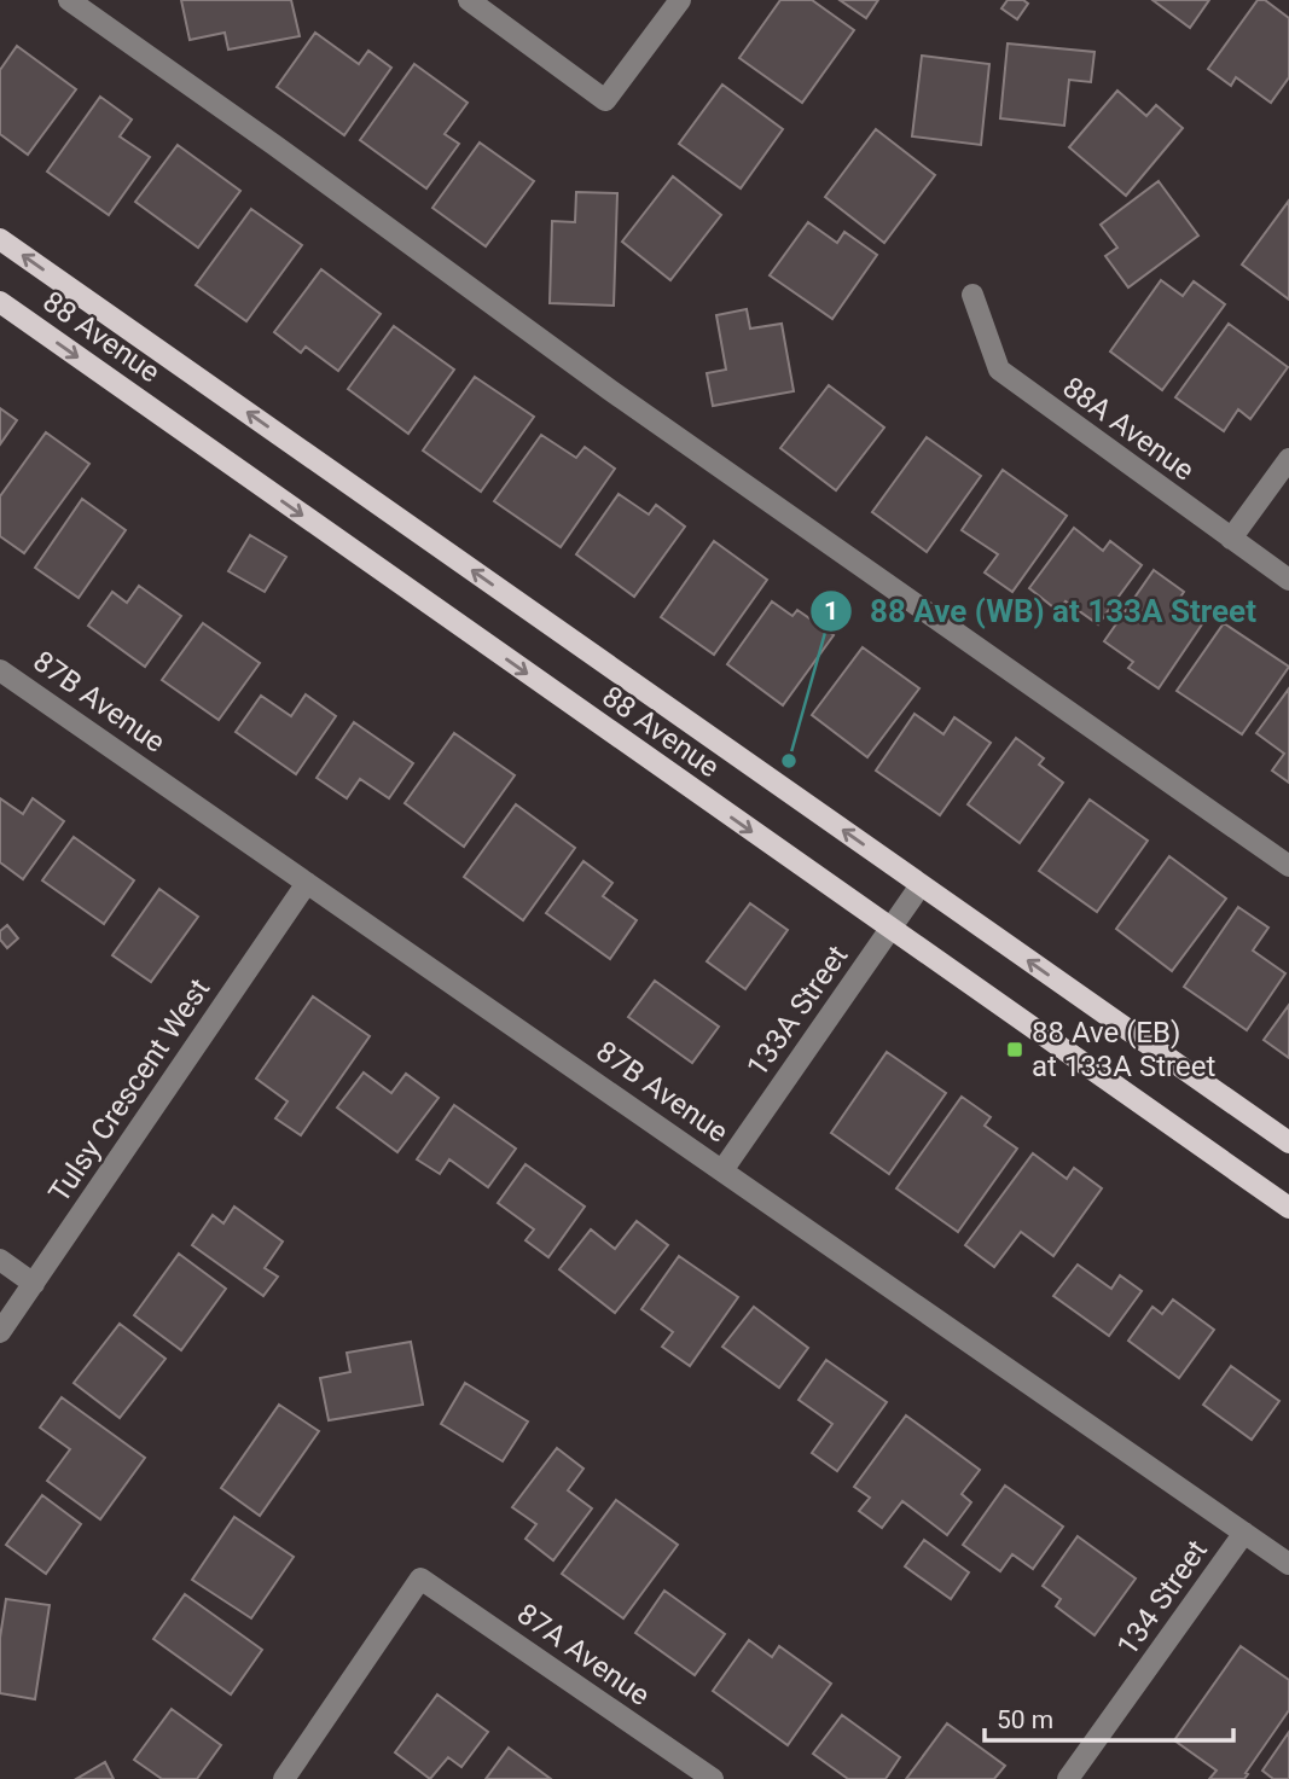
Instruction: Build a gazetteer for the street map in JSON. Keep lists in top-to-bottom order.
{
  "streets": {
    "main road": ["88 Avenue"],
    "street": [
      "88A Avenue",
      "87B Avenue",
      "133A Street",
      "Tulsy Crescent West",
      "134 Street",
      "87A Avenue"
    ]
  },
  "crossings": [
    ["88 Avenue", "133A Street"],
    ["87B Avenue", "133A Street"],
    ["87B Avenue", "Tulsy Crescent West"],
    ["87B Avenue", "134 Street"]
  ],
  "places": {
    "other": ["88 Ave (WB) at 133A Street"],
    "transit": ["88 Ave (EB) at 133A Street"]
  },
  "scale_bar": "50 m"
}
